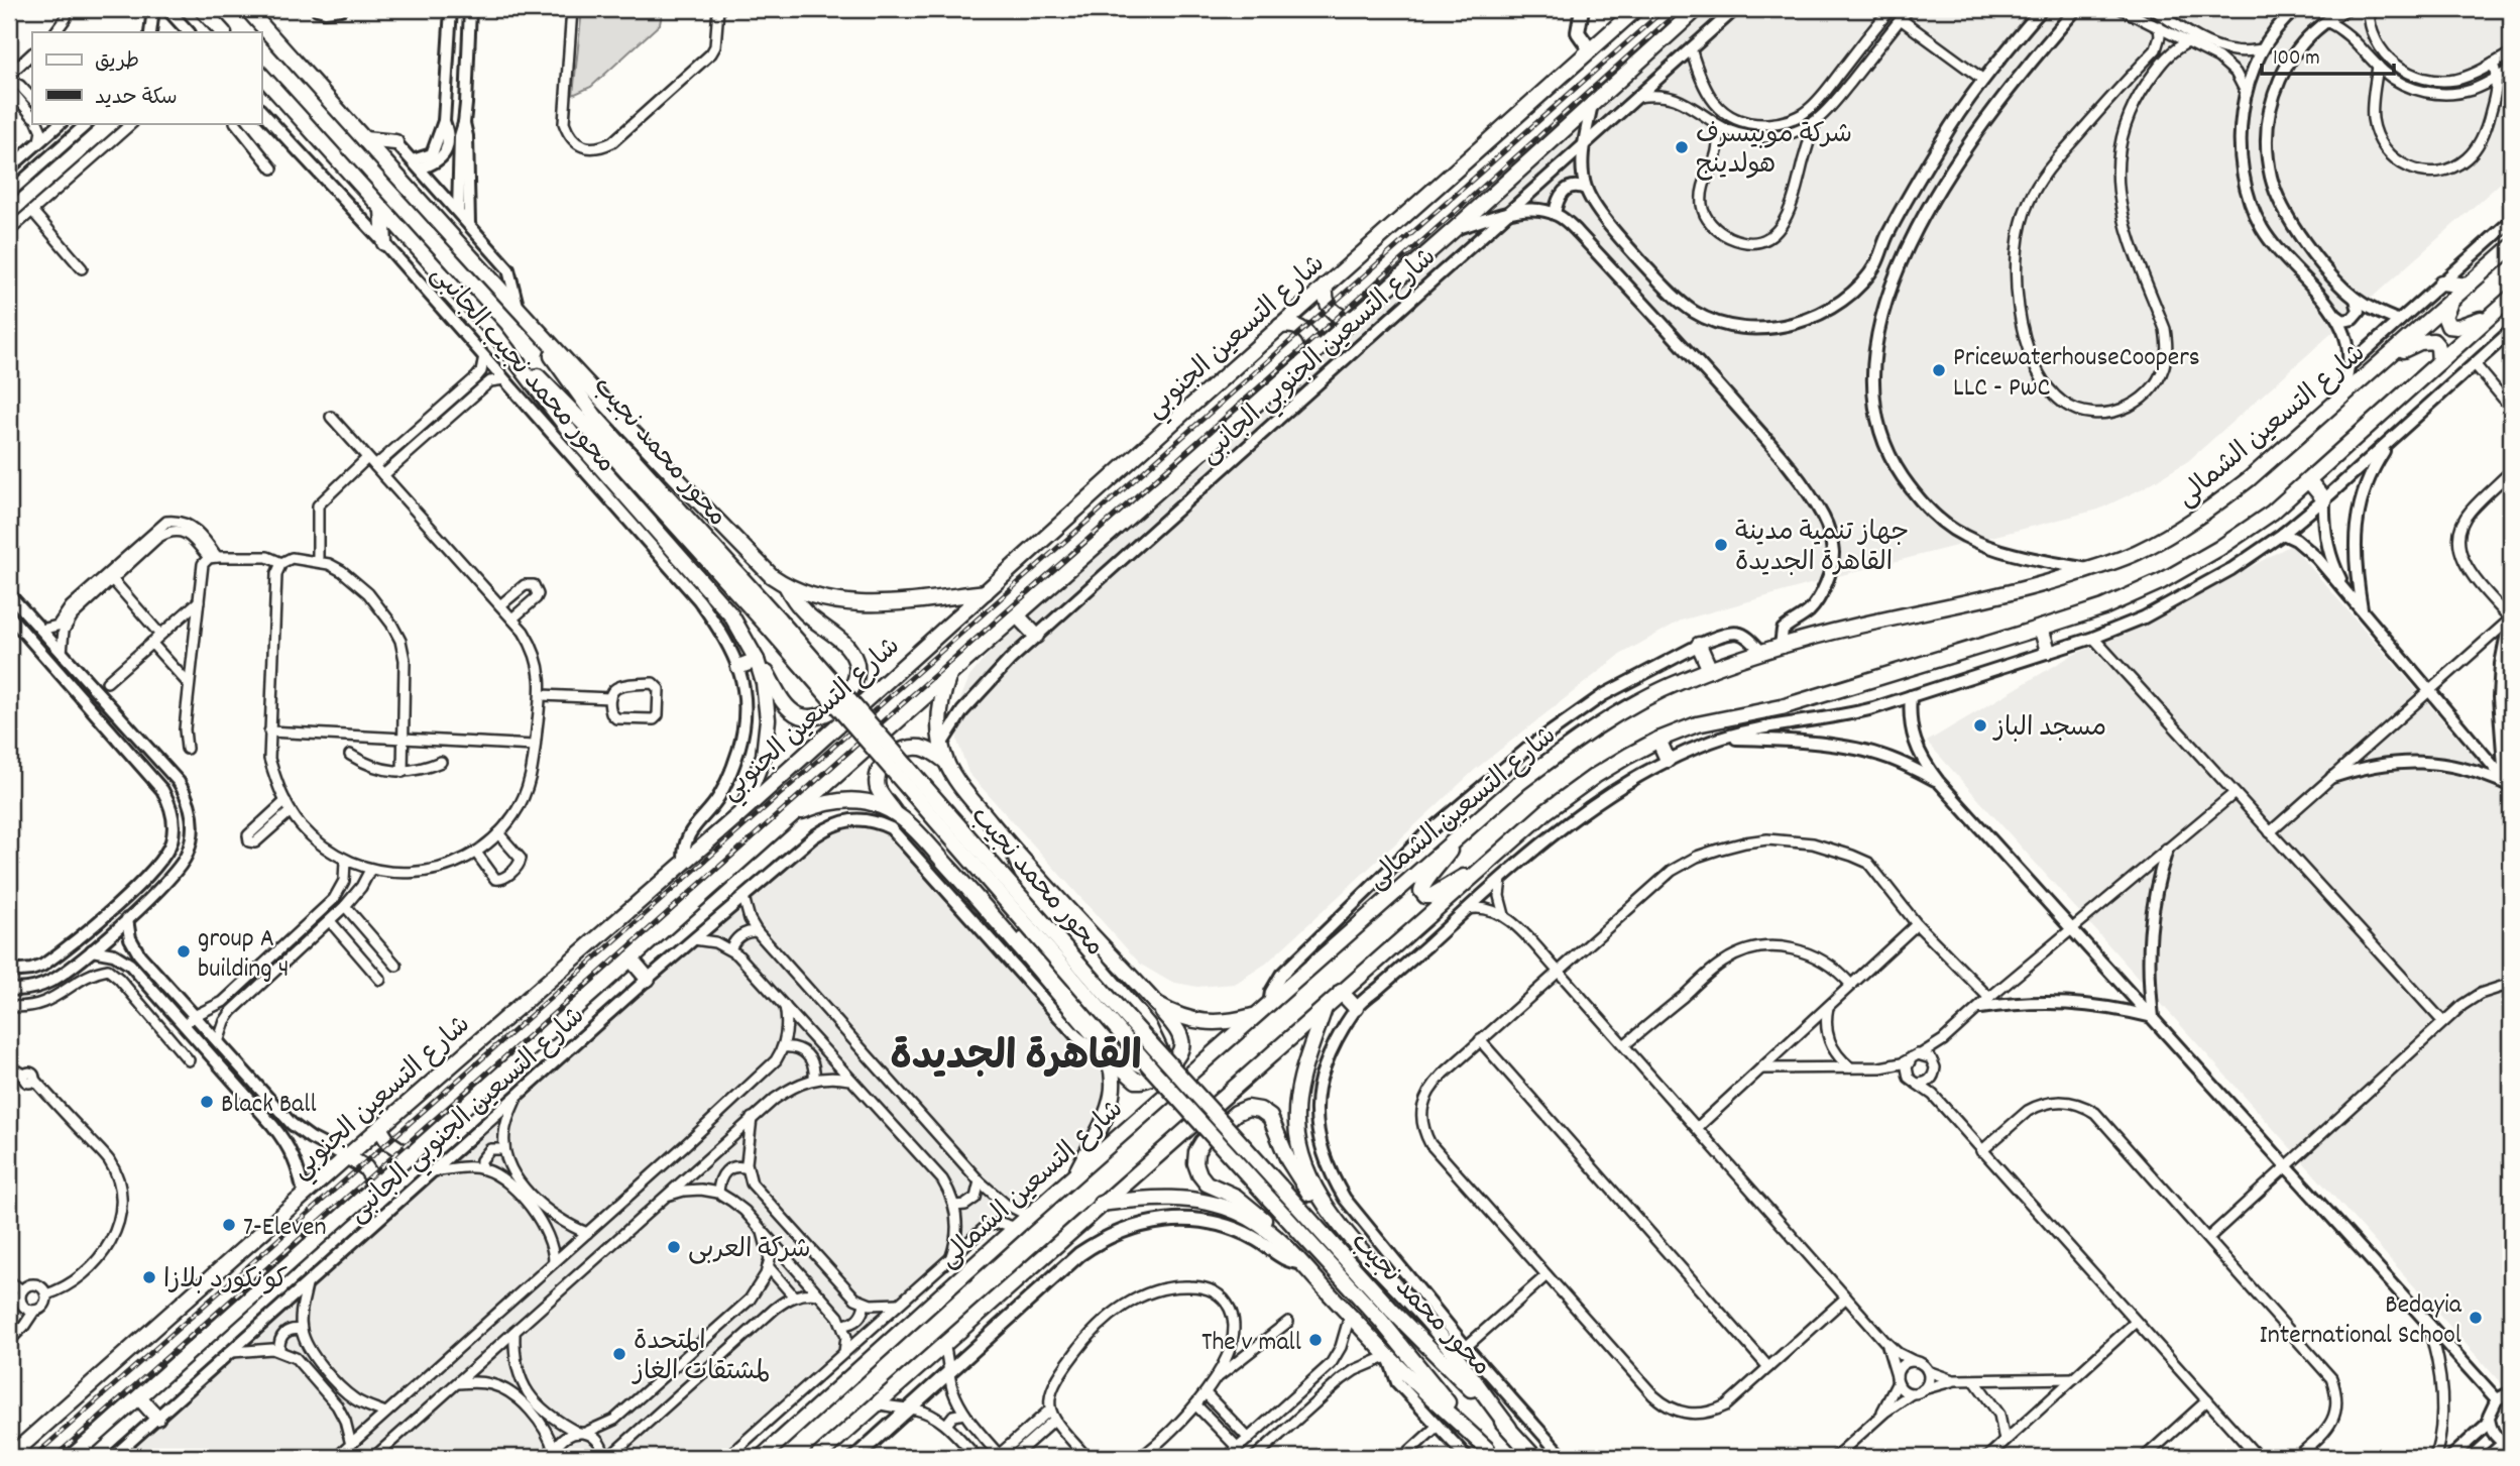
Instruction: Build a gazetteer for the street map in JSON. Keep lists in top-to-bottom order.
{
  "streets": {
    "main road": ["شارع التسعين الجنوبي", "شارع التسعين الشمالى", "محور محمد نجيب"],
    "street": ["شارع التسعين الجنوبي الجانبى", "محور محمد نجيب الجانبى"]
  },
  "crossings": [
    ["شارع التسعين الجنوبي", "محور محمد نجيب"],
    ["محور محمد نجيب الجانبى", "محور محمد نجيب"]
  ],
  "districts": ["القاهرة الجديدة"],
  "places": [
    "شركة موبيسرف هولدينج",
    "PricewaterhouseCoopers LLC - PwC",
    "جهاز تنمية مدينة القاهرة الجديدة",
    "مسجد الباز",
    "group A building 4",
    "Black Ball",
    "7-Eleven",
    "شركة العربى",
    "كونكورد بلازا",
    "Bedayia International School",
    "The v mall",
    "المتحدة لمشتقات الغاز"
  ],
  "legend": ["طريق", "سكة حديد"],
  "scale_bar": "100 m"
}
